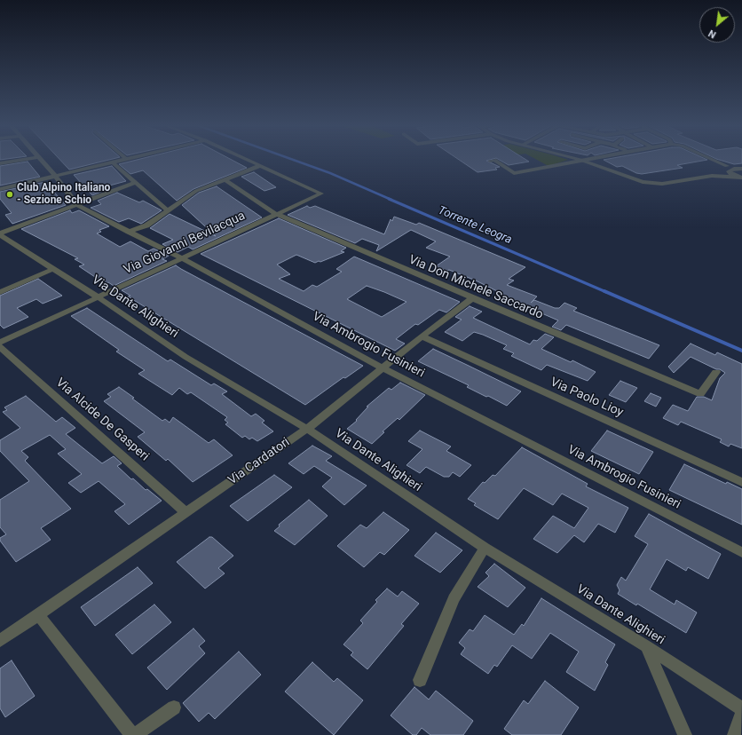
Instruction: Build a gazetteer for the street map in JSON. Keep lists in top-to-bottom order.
{
  "streets": {
    "street": [
      "Via Giovanni Bevilacqua",
      "Via Don Michele Saccardo",
      "Via Dante Alighieri",
      "Via Ambrogio Fusinieri",
      "Via Paolo Lioy",
      "Via Alcide De Gasperi",
      "Via Cardatori"
    ]
  },
  "crossings": [
    ["Via Giovanni Bevilacqua", "Via Don Michele Saccardo"],
    ["Via Giovanni Bevilacqua", "Via Dante Alighieri"],
    ["Via Giovanni Bevilacqua", "Via Ambrogio Fusinieri"],
    ["Via Don Michele Saccardo", "Via Cardatori"],
    ["Via Dante Alighieri", "Via Cardatori"],
    ["Via Ambrogio Fusinieri", "Via Cardatori"],
    ["Via Paolo Lioy", "Via Cardatori"],
    ["Via Alcide De Gasperi", "Via Cardatori"]
  ],
  "water": ["Torrente Leogra"],
  "places": ["Club Alpino Italiano - Sezione Schio"],
  "north": "bottom left"
}
